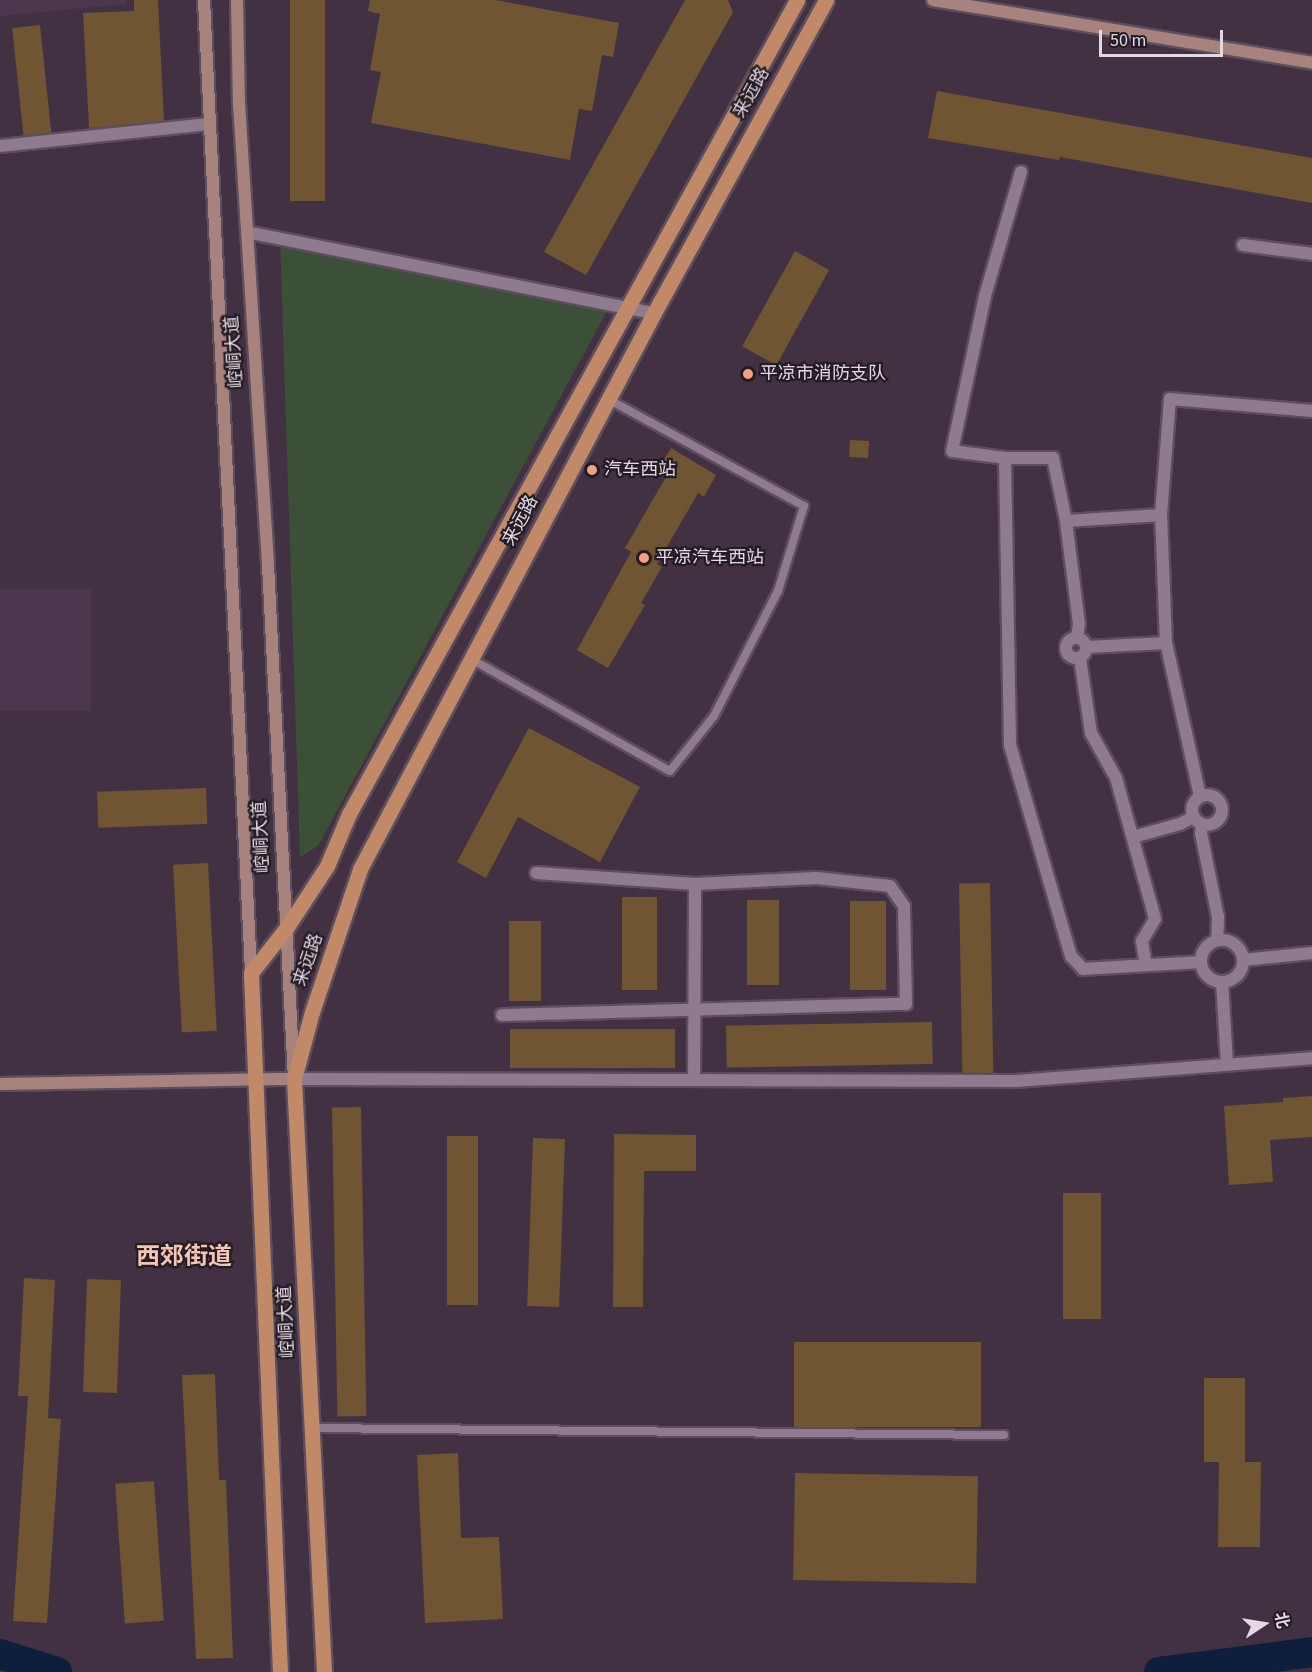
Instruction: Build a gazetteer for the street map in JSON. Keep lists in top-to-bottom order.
{
  "streets": {
    "main road": ["来远路", "崆峒大道"]
  },
  "crossings": [
    ["来远路", "崆峒大道"]
  ],
  "districts": ["西郊街道"],
  "places": ["平凉市消防支队", "汽车西站", "平凉汽车西站"],
  "scale_bar": "50 m",
  "north": "right"
}
